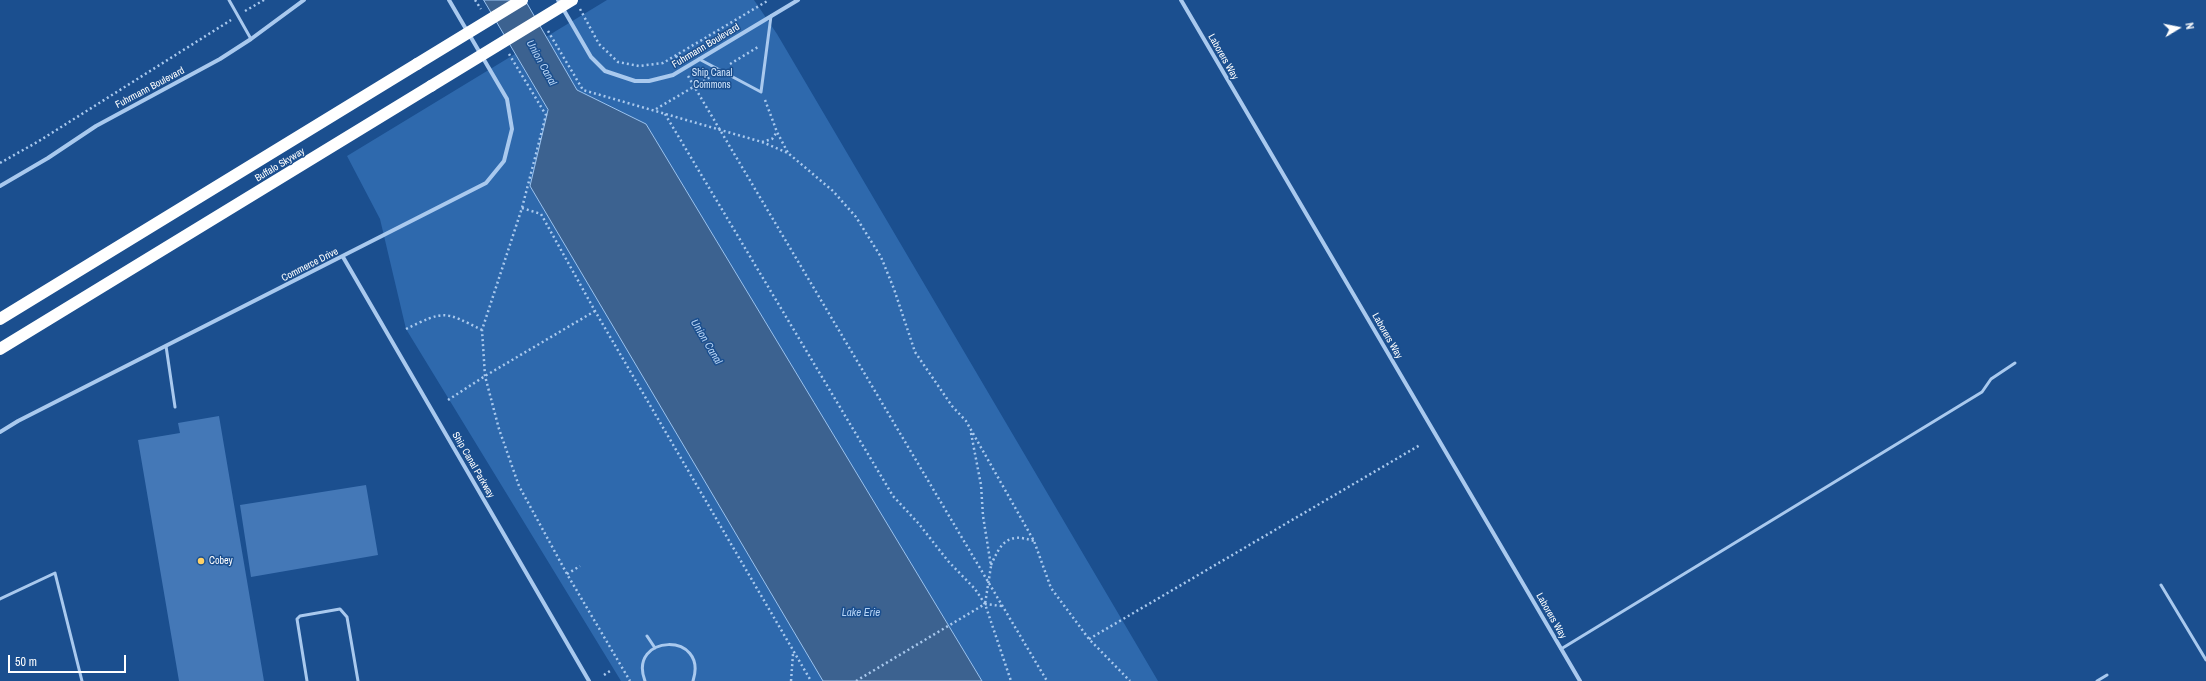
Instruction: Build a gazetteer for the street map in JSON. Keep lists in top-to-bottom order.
{
  "streets": {
    "highway": ["Buffalo Skyway"],
    "street": [
      "Fuhrmann Boulevard",
      "Laborers Way",
      "Commerce Drive",
      "Ship Canal Parkway"
    ]
  },
  "crossings": [
    ["Commerce Drive", "Ship Canal Parkway"]
  ],
  "water": ["Union Canal", "Lake Erie"],
  "parks": ["Ship Canal Commons"],
  "places": ["Cobey"],
  "scale_bar": "50 m",
  "north": "right"
}
